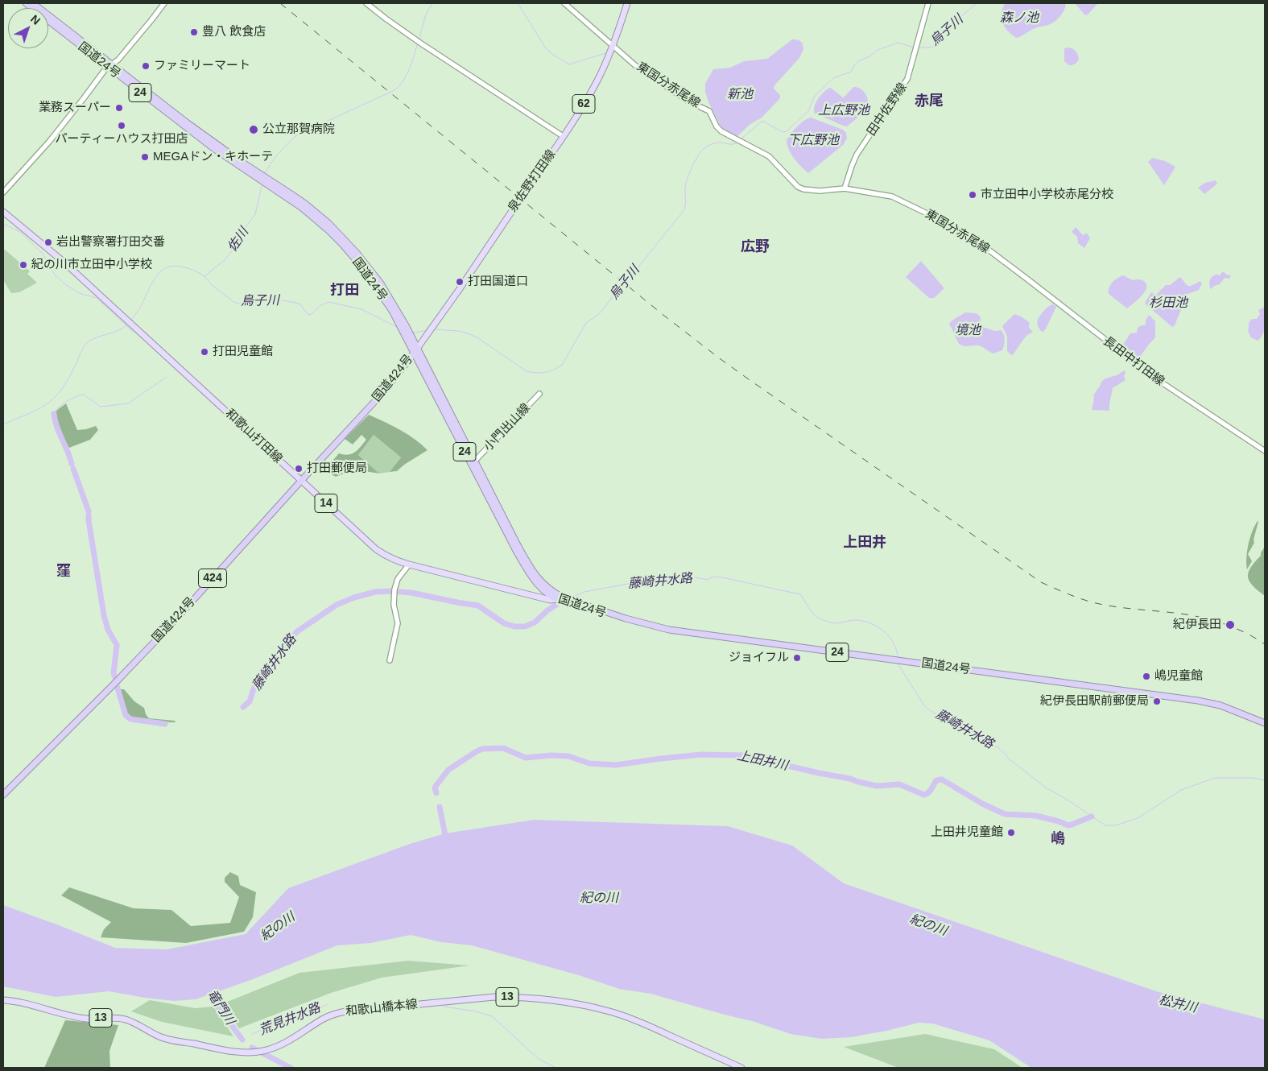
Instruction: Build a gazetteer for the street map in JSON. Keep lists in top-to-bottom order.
{
  "streets": {
    "highway": [
      "国道24号",
      "24",
      "国道424号",
      "424"
    ],
    "main road": [
      "62",
      "泉佐野打田線",
      "和歌山打田線",
      "14",
      "13",
      "和歌山橋本線"
    ],
    "street": [
      "東国分赤尾線",
      "田中佐野線",
      "長田中打田線",
      "小門出山線"
    ]
  },
  "crossings": [
    ["国道24号", "泉佐野打田線"],
    ["国道24号", "国道424号"],
    ["国道24号", "小門出山線"],
    ["国道24号", "和歌山打田線"],
    ["東国分赤尾線", "田中佐野線"],
    ["東国分赤尾線", "泉佐野打田線"],
    ["東国分赤尾線", "長田中打田線"],
    ["泉佐野打田線", "国道424号"],
    ["国道424号", "和歌山打田線"]
  ],
  "districts": [
    "赤尾",
    "広野",
    "打田",
    "上田井",
    "窪",
    "嶋"
  ],
  "water": [
    "森ノ池",
    "烏子川",
    "新池",
    "上広野池",
    "下広野池",
    "佐川",
    "杉田池",
    "境池",
    "藤崎井水路",
    "上田井川",
    "紀の川",
    "松井川",
    "竜門川",
    "荒見井水路"
  ],
  "places": [
    "豊八 飲食店",
    "ファミリーマート",
    "業務スーパー",
    "パーティーハウス打田店",
    "公立那賀病院",
    "MEGAドン・キホーテ",
    "市立田中小学校赤尾分校",
    "岩出警察署打田交番",
    "紀の川市立田中小学校",
    "打田国道口",
    "打田児童館",
    "打田郵便局",
    "紀伊長田",
    "ジョイフル",
    "嶋児童館",
    "紀伊長田駅前郵便局",
    "上田井児童館"
  ],
  "north": "top right"
}
